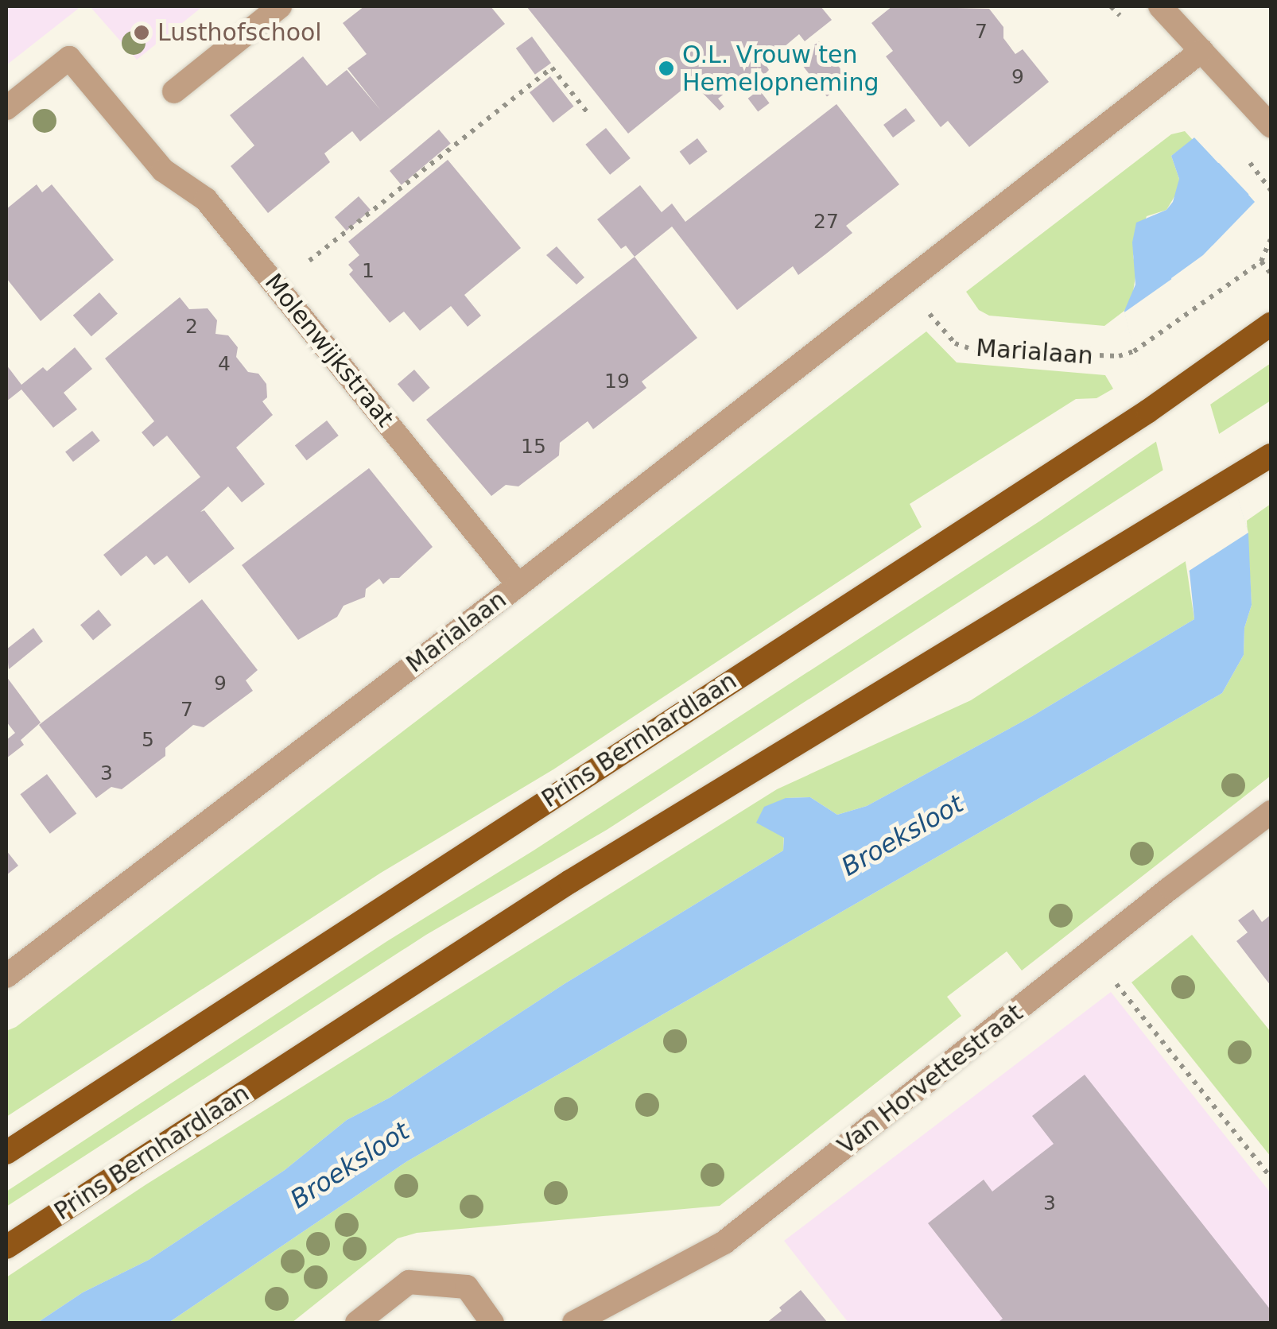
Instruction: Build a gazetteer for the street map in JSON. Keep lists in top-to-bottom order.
{
  "streets": {
    "main road": ["Prins Bernhardlaan"],
    "street": ["Molenwijkstraat", "Marialaan", "Van Horvettestraat"]
  },
  "crossings": [
    ["Molenwijkstraat", "Marialaan"]
  ],
  "water": ["Broeksloot"],
  "places": ["Lusthofschool", "O.L. Vrouw ten Hemelopneming"],
  "house_numbers": [
    "7",
    "9",
    "27",
    "1",
    "2",
    "4",
    "19",
    "15",
    "9",
    "7",
    "5",
    "3",
    "3"
  ]
}
